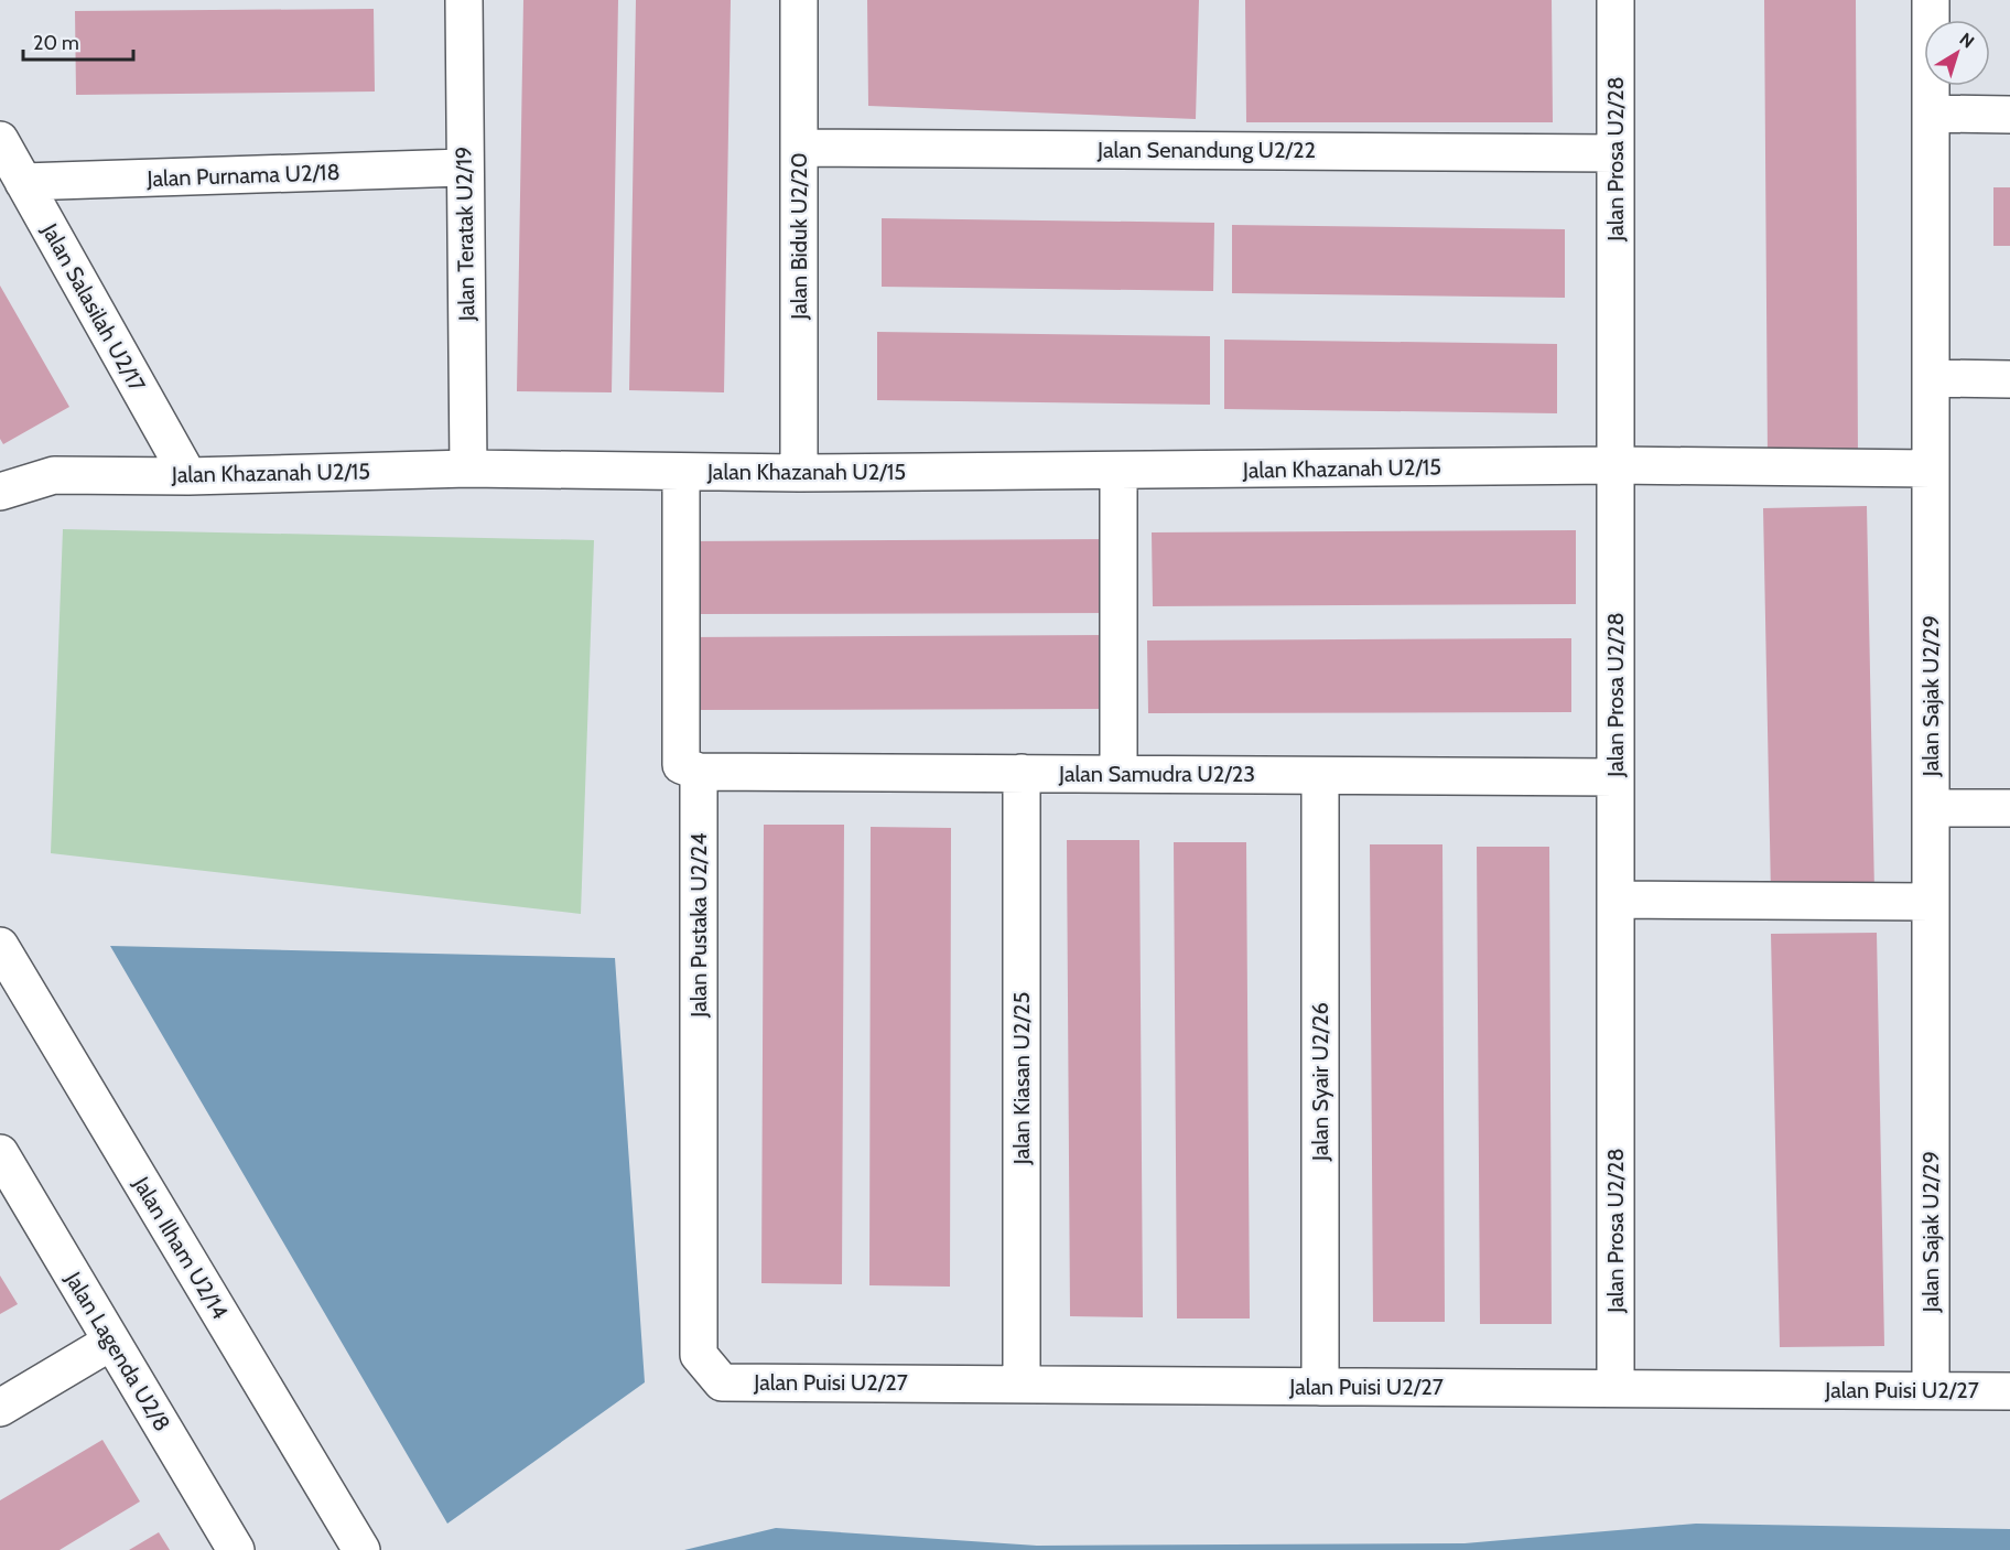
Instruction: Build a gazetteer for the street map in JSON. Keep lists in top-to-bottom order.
{
  "streets": {
    "street": [
      "Jalan Senandung U2/22",
      "Jalan Prosa U2/28",
      "Jalan Purnama U2/18",
      "Jalan Teratak U2/19",
      "Jalan Biduk U2/20",
      "Jalan Salasilah U2/17",
      "Jalan Khazanah U2/15",
      "Jalan Sajak U2/29",
      "Jalan Samudra U2/23",
      "Jalan Pustaka U2/24",
      "Jalan Kiasan U2/25",
      "Jalan Syair U2/26",
      "Jalan Ilham U2/14",
      "Jalan Lagenda U2/8",
      "Jalan Puisi U2/27"
    ]
  },
  "crossings": [
    ["Jalan Senandung U2/22", "Jalan Prosa U2/28"],
    ["Jalan Senandung U2/22", "Jalan Biduk U2/20"],
    ["Jalan Prosa U2/28", "Jalan Khazanah U2/15"],
    ["Jalan Prosa U2/28", "Jalan Samudra U2/23"],
    ["Jalan Prosa U2/28", "Jalan Puisi U2/27"],
    ["Jalan Purnama U2/18", "Jalan Teratak U2/19"],
    ["Jalan Purnama U2/18", "Jalan Salasilah U2/17"],
    ["Jalan Teratak U2/19", "Jalan Khazanah U2/15"],
    ["Jalan Biduk U2/20", "Jalan Khazanah U2/15"],
    ["Jalan Salasilah U2/17", "Jalan Khazanah U2/15"],
    ["Jalan Khazanah U2/15", "Jalan Sajak U2/29"],
    ["Jalan Sajak U2/29", "Jalan Puisi U2/27"],
    ["Jalan Samudra U2/23", "Jalan Pustaka U2/24"],
    ["Jalan Samudra U2/23", "Jalan Kiasan U2/25"],
    ["Jalan Samudra U2/23", "Jalan Syair U2/26"],
    ["Jalan Pustaka U2/24", "Jalan Puisi U2/27"],
    ["Jalan Kiasan U2/25", "Jalan Puisi U2/27"],
    ["Jalan Syair U2/26", "Jalan Puisi U2/27"]
  ],
  "scale_bar": "20 m",
  "north": "top right"
}
